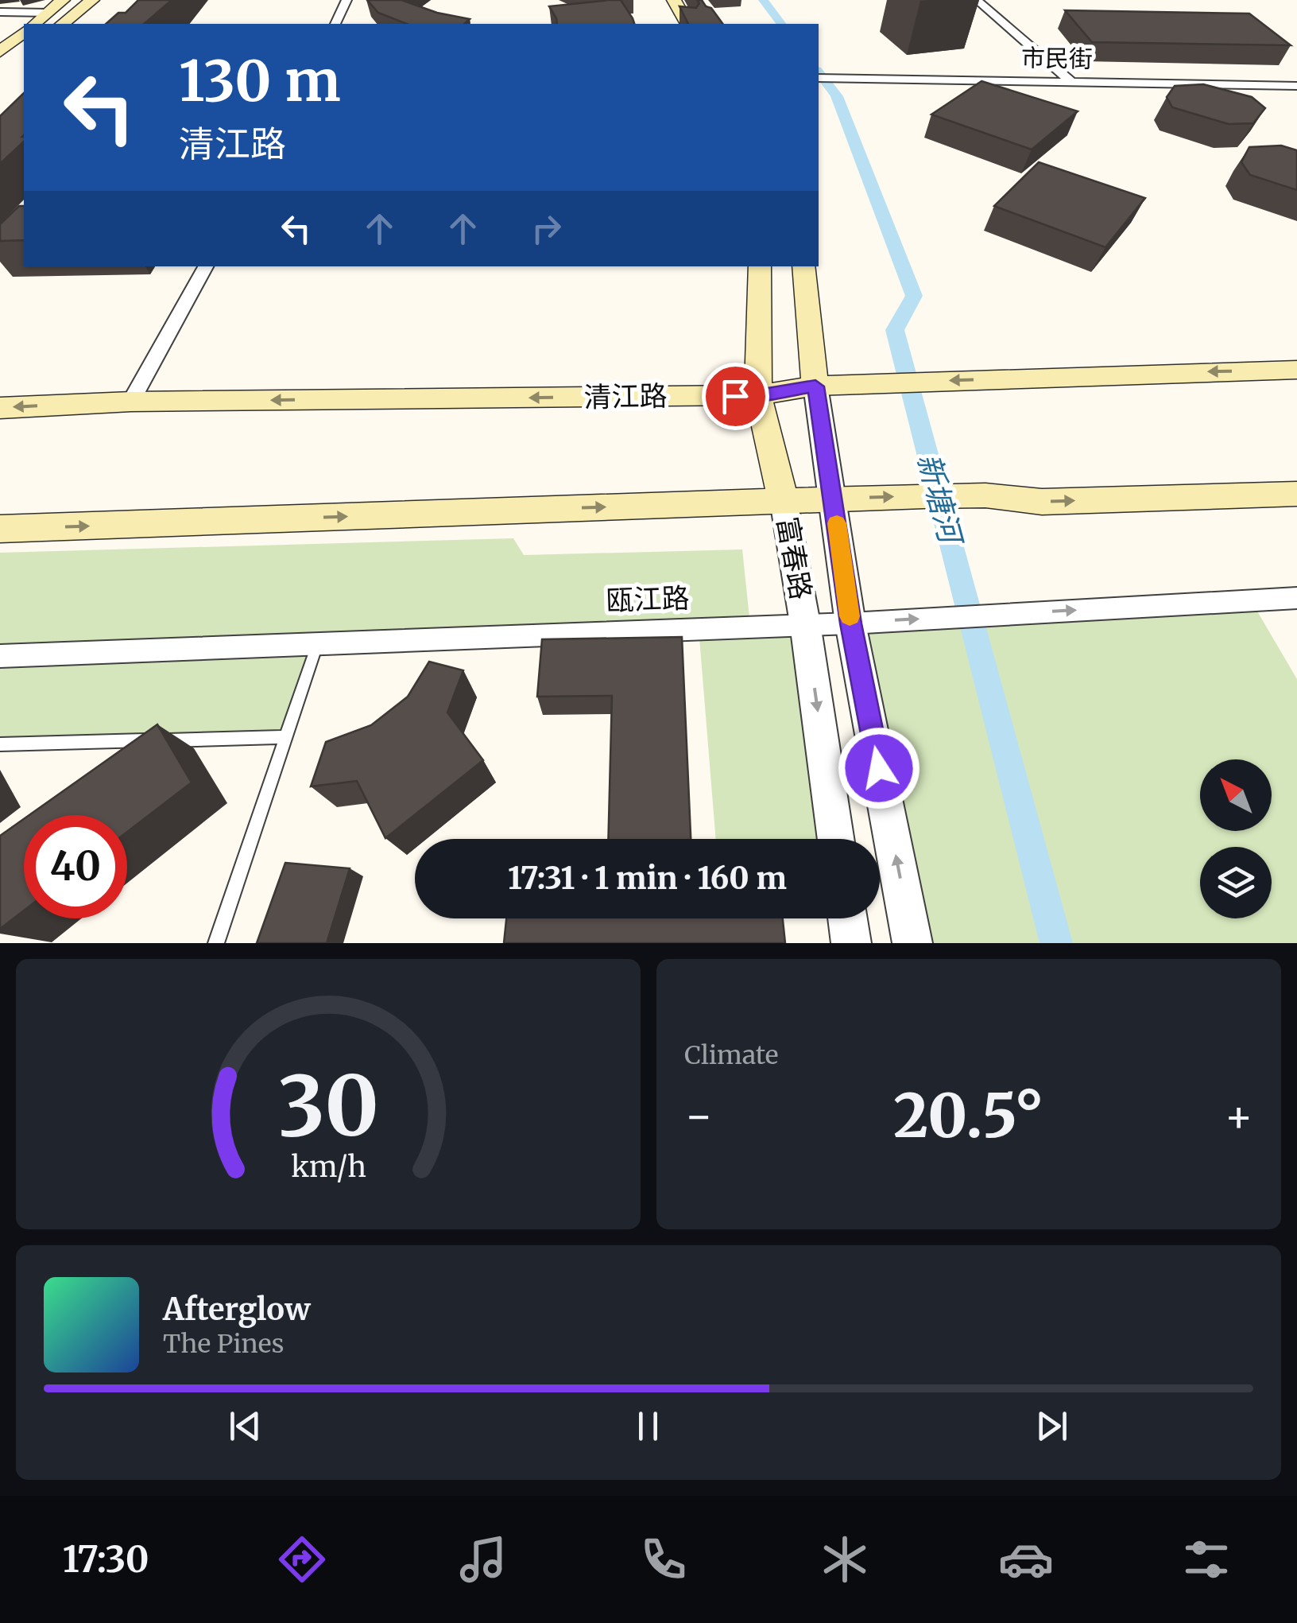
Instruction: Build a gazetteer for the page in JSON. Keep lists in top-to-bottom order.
{
  "streets": {
    "main road": ["清江路", "富春路"],
    "street": ["市民街", "瓯江路"]
  },
  "crossings": [
    ["清江路", "富春路"],
    ["富春路", "瓯江路"]
  ],
  "water": ["新塘河"],
  "north": "top left",
  "page": {
    "turn": ["130 m", "清江路"],
    "limit": "40",
    "trip": "17:31 · 1 min · 160 m",
    "tile": "Climate",
    "heat": ["−", "20.5°", "+"],
    "song": ["Afterglow", "The Pines"],
    "tabs": "17:30",
    "gauge": ["30", "km/h"]
  }
}
